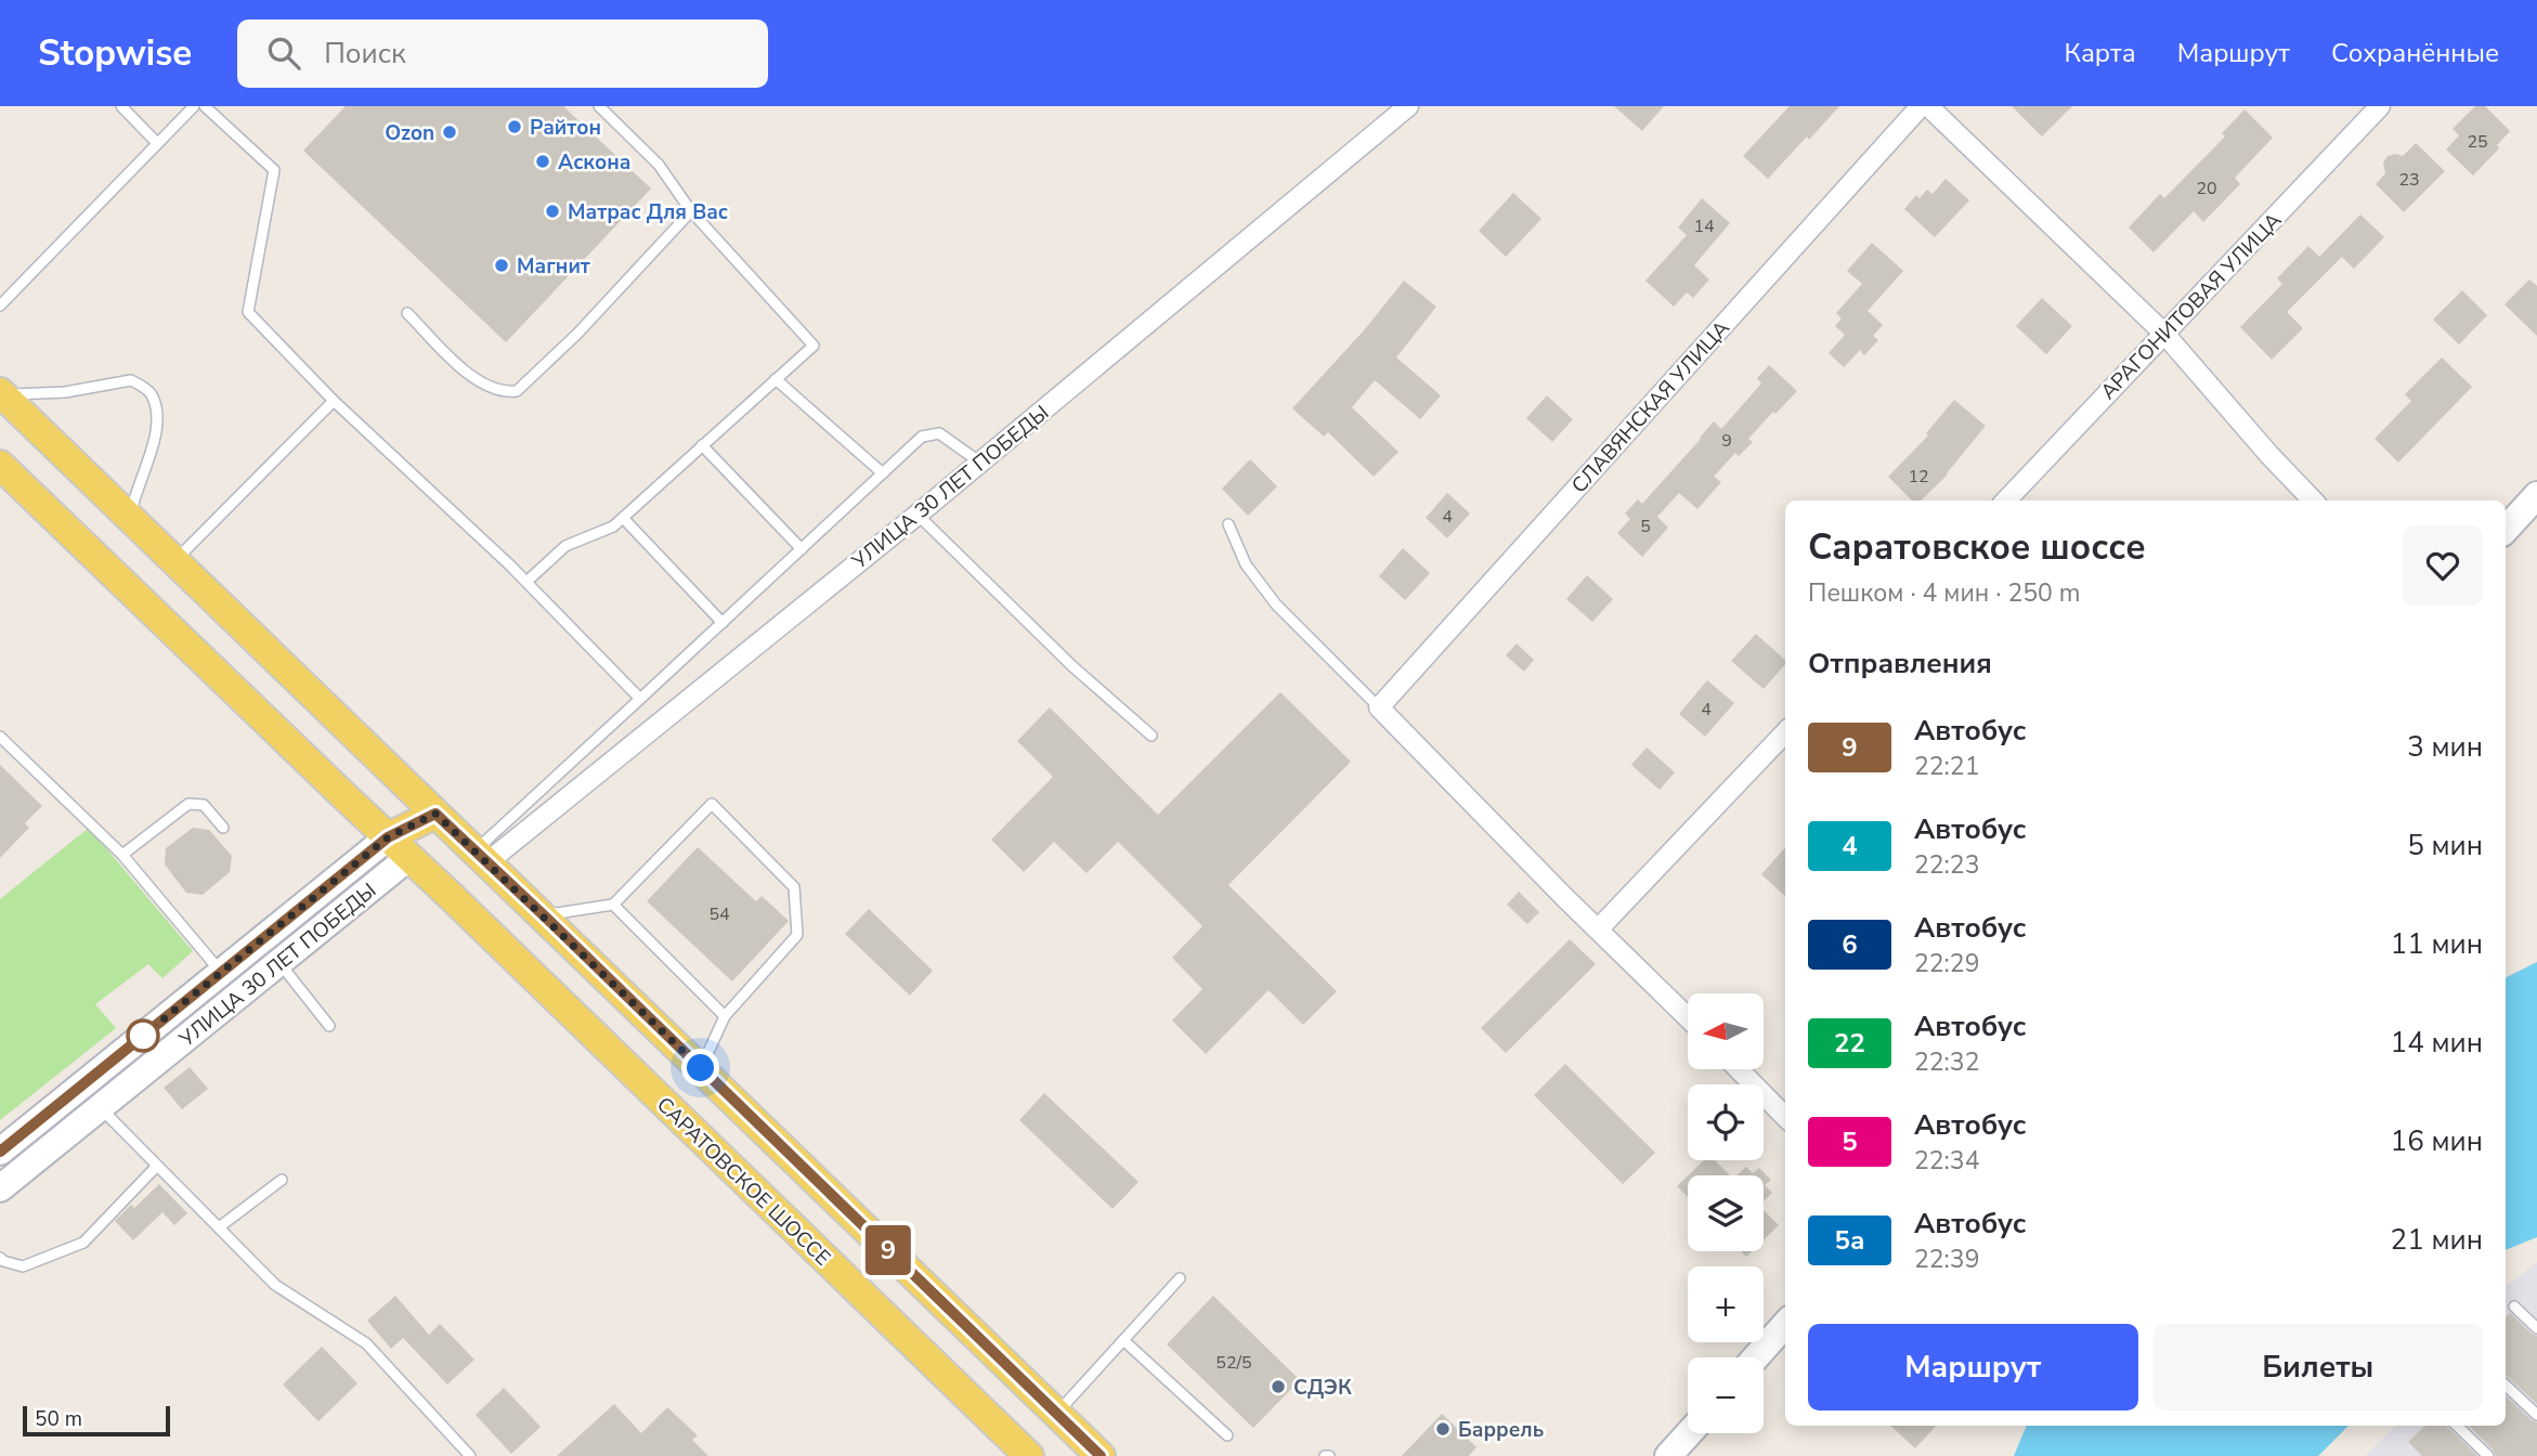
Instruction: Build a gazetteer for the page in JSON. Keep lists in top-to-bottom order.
{
  "streets": {
    "main road": ["УЛИЦА 30 ЛЕТ ПОБЕДЫ", "САРАТОВСКОЕ ШОССЕ"],
    "street": ["АРАГОНИТОВАЯ УЛИЦА", "СЛАВЯНСКАЯ УЛИЦА"]
  },
  "crossings": [
    ["УЛИЦА 30 ЛЕТ ПОБЕДЫ", "САРАТОВСКОЕ ШОССЕ"]
  ],
  "places": [
    "Райтон",
    "Ozon",
    "Аскона",
    "Матрас Для Вас",
    "Магнит",
    "СДЭК",
    "Баррель"
  ],
  "lines": ["bus line 9"],
  "house_numbers": [
    "25",
    "23",
    "20",
    "14",
    "9",
    "12",
    "4",
    "5",
    "4",
    "54",
    "52/5"
  ],
  "scale_bar": "50 m",
  "north": "left",
  "page": {
    "header": "Stopwise",
    "search": "Поиск",
    "nav": ["Карта", "Маршрут", "Сохранённые"],
    "on_map": "9",
    "heading": [
      ["Саратовское шоссе", "Пешком · 4 мин · 250 m"],
      "Отправления"
    ],
    "list": [
      {
        "mark": "9",
        "name": "Автобус",
        "note": "22:21",
        "value": "3 мин"
      },
      {
        "mark": "4",
        "name": "Автобус",
        "note": "22:23",
        "value": "5 мин"
      },
      {
        "mark": "6",
        "name": "Автобус",
        "note": "22:29",
        "value": "11 мин"
      },
      {
        "mark": "22",
        "name": "Автобус",
        "note": "22:32",
        "value": "14 мин"
      },
      {
        "mark": "5",
        "name": "Автобус",
        "note": "22:34",
        "value": "16 мин"
      },
      {
        "mark": "5а",
        "name": "Автобус",
        "note": "22:39",
        "value": "21 мин"
      }
    ],
    "map_buttons": ["+", "−"],
    "buttons": ["Маршрут", "Билеты"],
    "scale": "50 m"
  }
}
